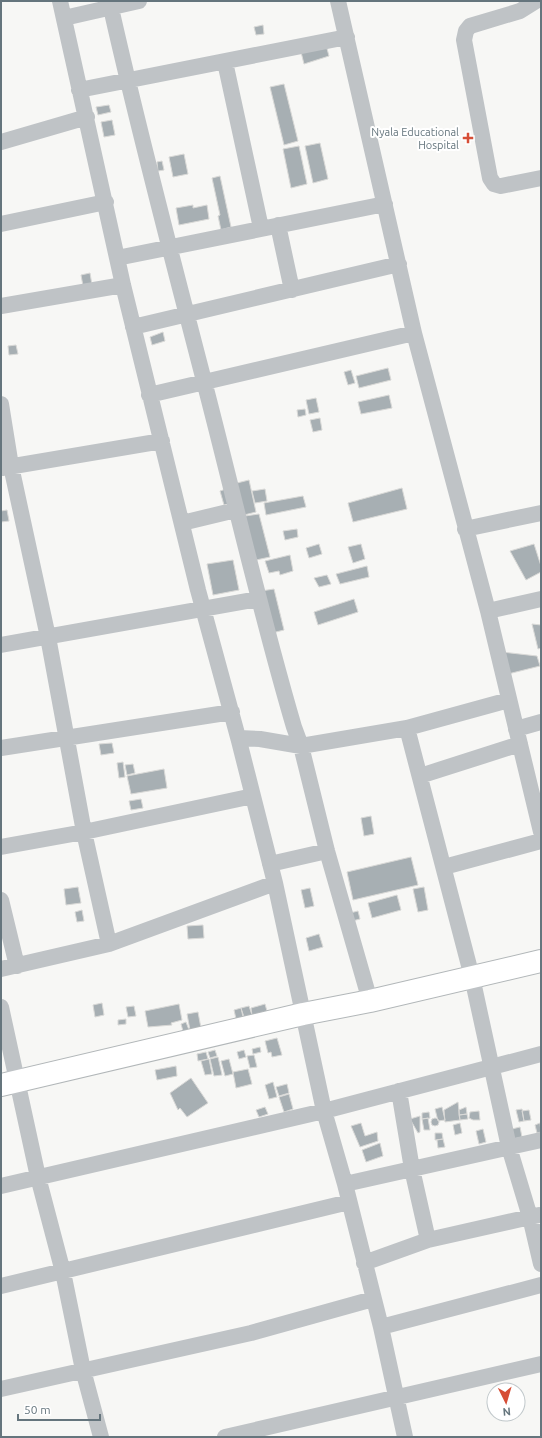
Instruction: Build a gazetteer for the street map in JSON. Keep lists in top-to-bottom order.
{
  "places": {
    "health": ["Nyala Educational Hospital"]
  },
  "scale_bar": "50 m",
  "north": "bottom"
}
